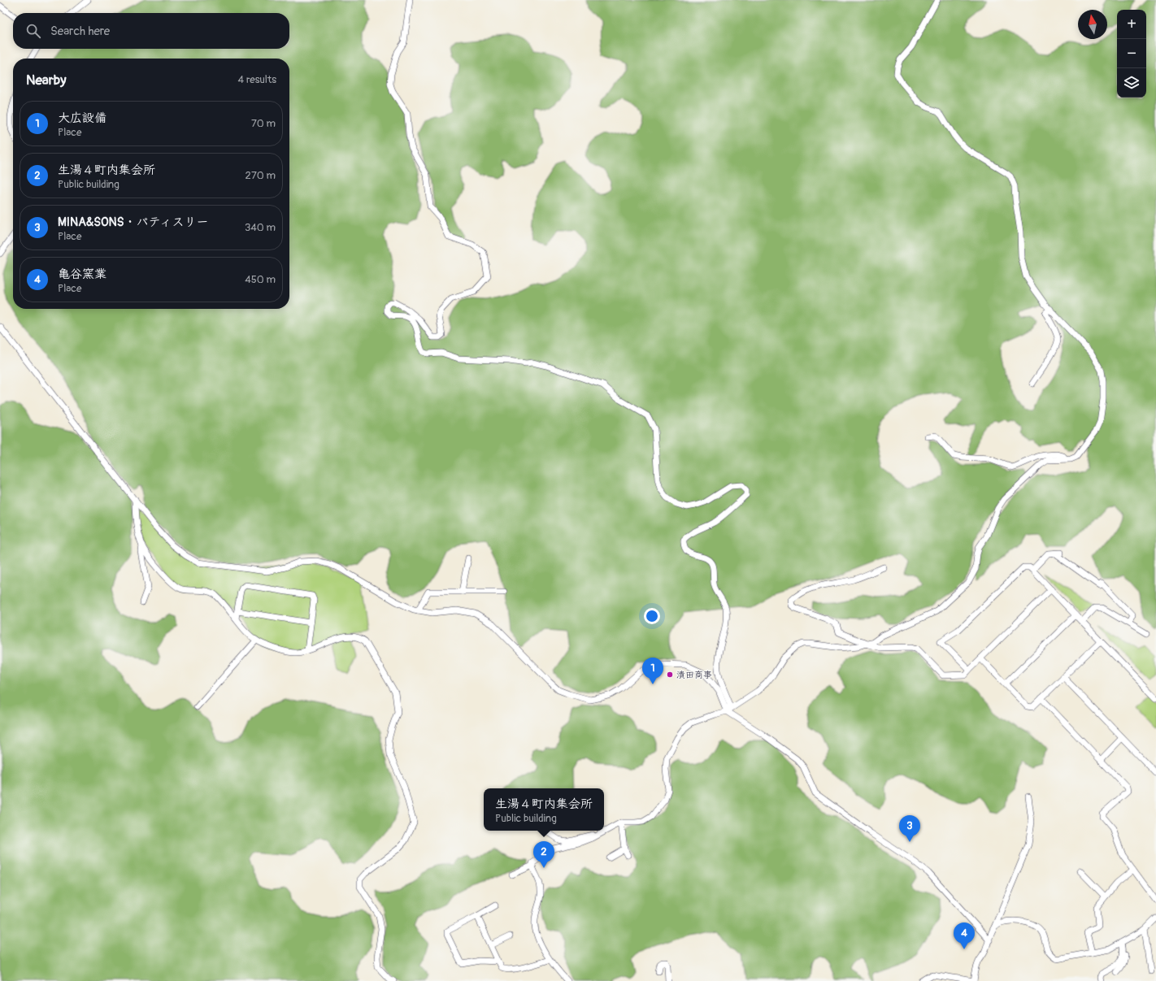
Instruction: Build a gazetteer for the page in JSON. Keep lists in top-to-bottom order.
{
  "places": ["潰田商事"],
  "north": "top",
  "page": {
    "map_buttons": ["+", "−"],
    "search": "Search here",
    "heading": ["Nearby", "4 results"],
    "list": [
      {
        "mark": "1",
        "name": "大広設備",
        "note": "Place",
        "value": "70 m"
      },
      {
        "mark": "2",
        "name": "生湯４町内集会所",
        "note": "Public building",
        "value": "270 m"
      },
      {
        "mark": "3",
        "name": "MINA&SONS・パティスリー",
        "note": "Place",
        "value": "340 m"
      },
      {
        "mark": "4",
        "name": "亀谷窯業",
        "note": "Place",
        "value": "450 m"
      }
    ],
    "pins": [
      "1",
      "3",
      "2",
      "4"
    ],
    "popup": ["生湯４町内集会所", "Public building"]
  }
}
